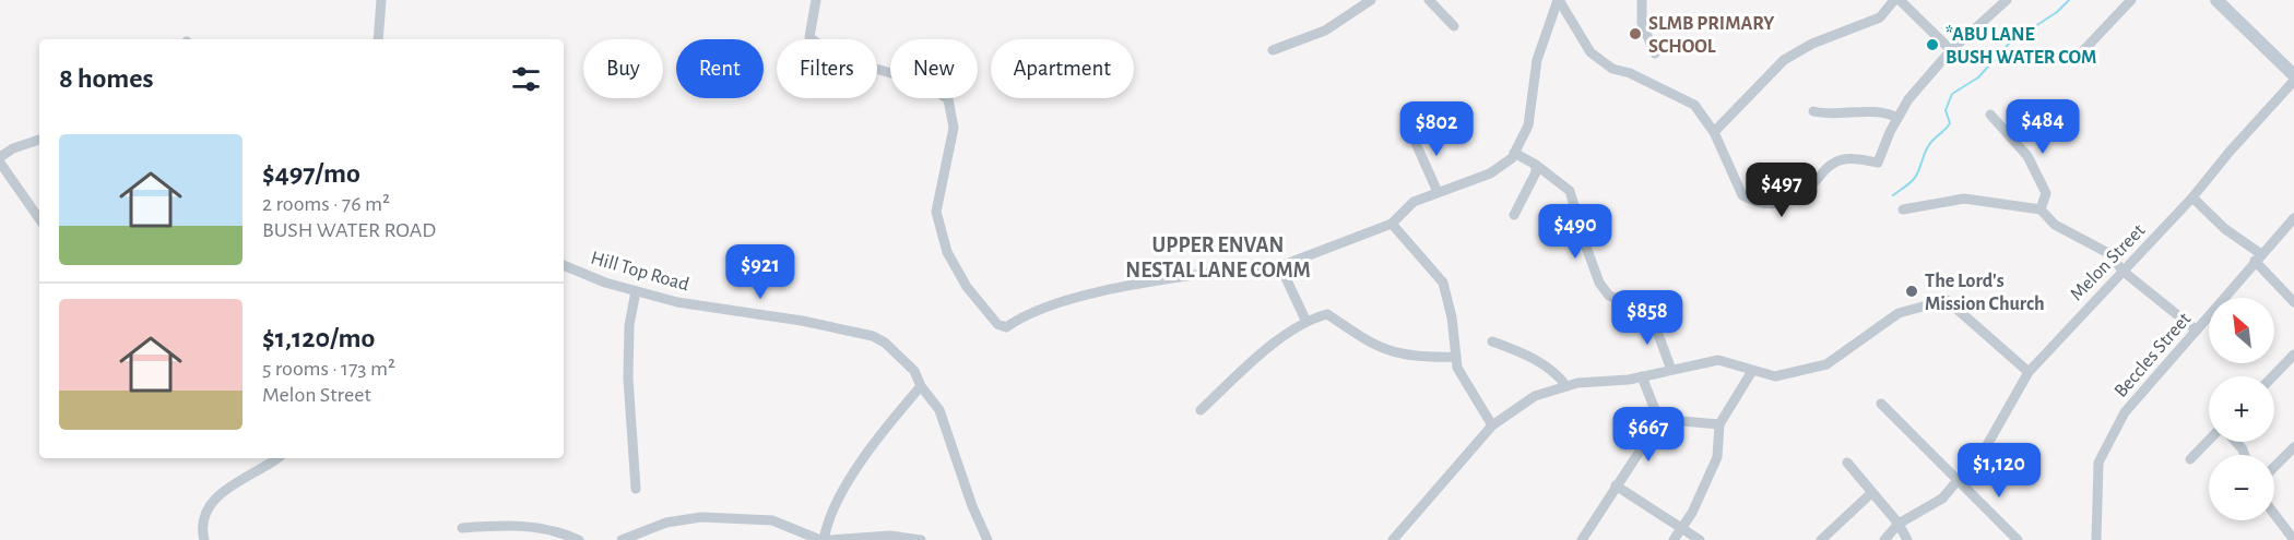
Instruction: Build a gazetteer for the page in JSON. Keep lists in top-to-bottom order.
{
  "streets": {
    "street": ["Melon Street", "Hill Top Road", "Beccles Street"]
  },
  "districts": ["UPPER ENVAN NESTAL LANE COMM"],
  "places": ["SLMB PRIMARY SCHOOL", "*ABU LANE BUSH WATER COM", "The Lord's Mission Church"],
  "north": "top left",
  "page": {
    "chip": [
      "Buy",
      "Rent",
      "Filters",
      "New",
      "Apartment"
    ],
    "heading": "8 homes",
    "price": [
      "$484",
      "$802",
      "$497",
      "$490",
      "$921",
      "$858",
      "$667",
      "$1,120"
    ],
    "list": [
      {
        "name": "$497/mo",
        "note": "2 rooms · 76 m² · BUSH WATER ROAD"
      },
      {
        "name": "$1,120/mo",
        "note": "5 rooms · 173 m² · Melon Street"
      }
    ],
    "map_buttons": ["+", "−"]
  }
}
